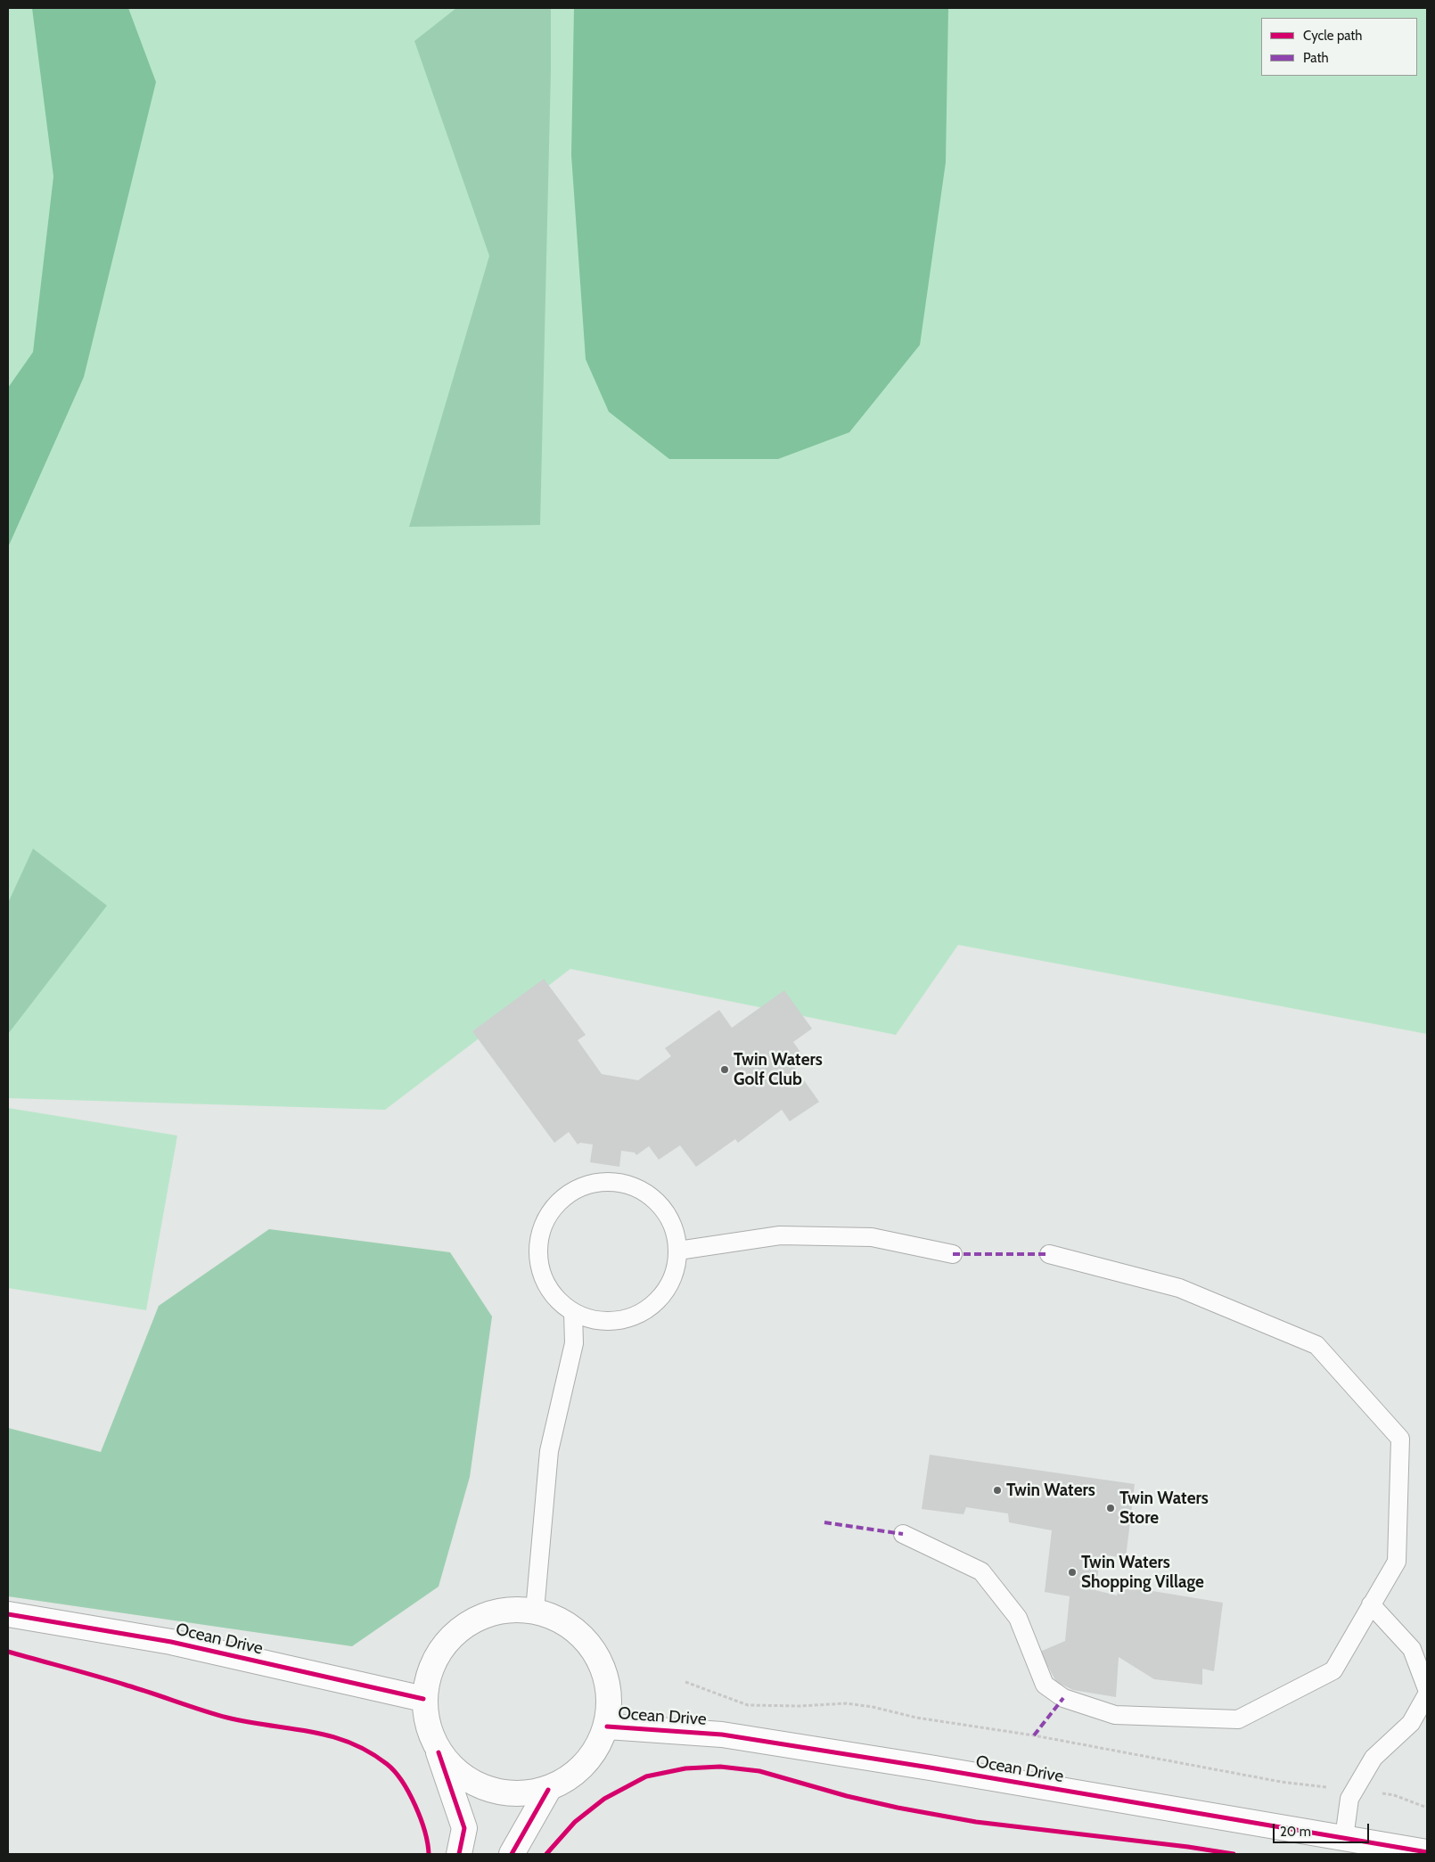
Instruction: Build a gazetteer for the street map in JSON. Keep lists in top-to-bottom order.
{
  "streets": {
    "street": ["Ocean Drive"]
  },
  "places": [
    "Twin Waters Golf Club",
    "Twin Waters",
    "Twin Waters Store",
    "Twin Waters Shopping Village"
  ],
  "legend": ["Cycle path", "Path"],
  "scale_bar": "20 m"
}
